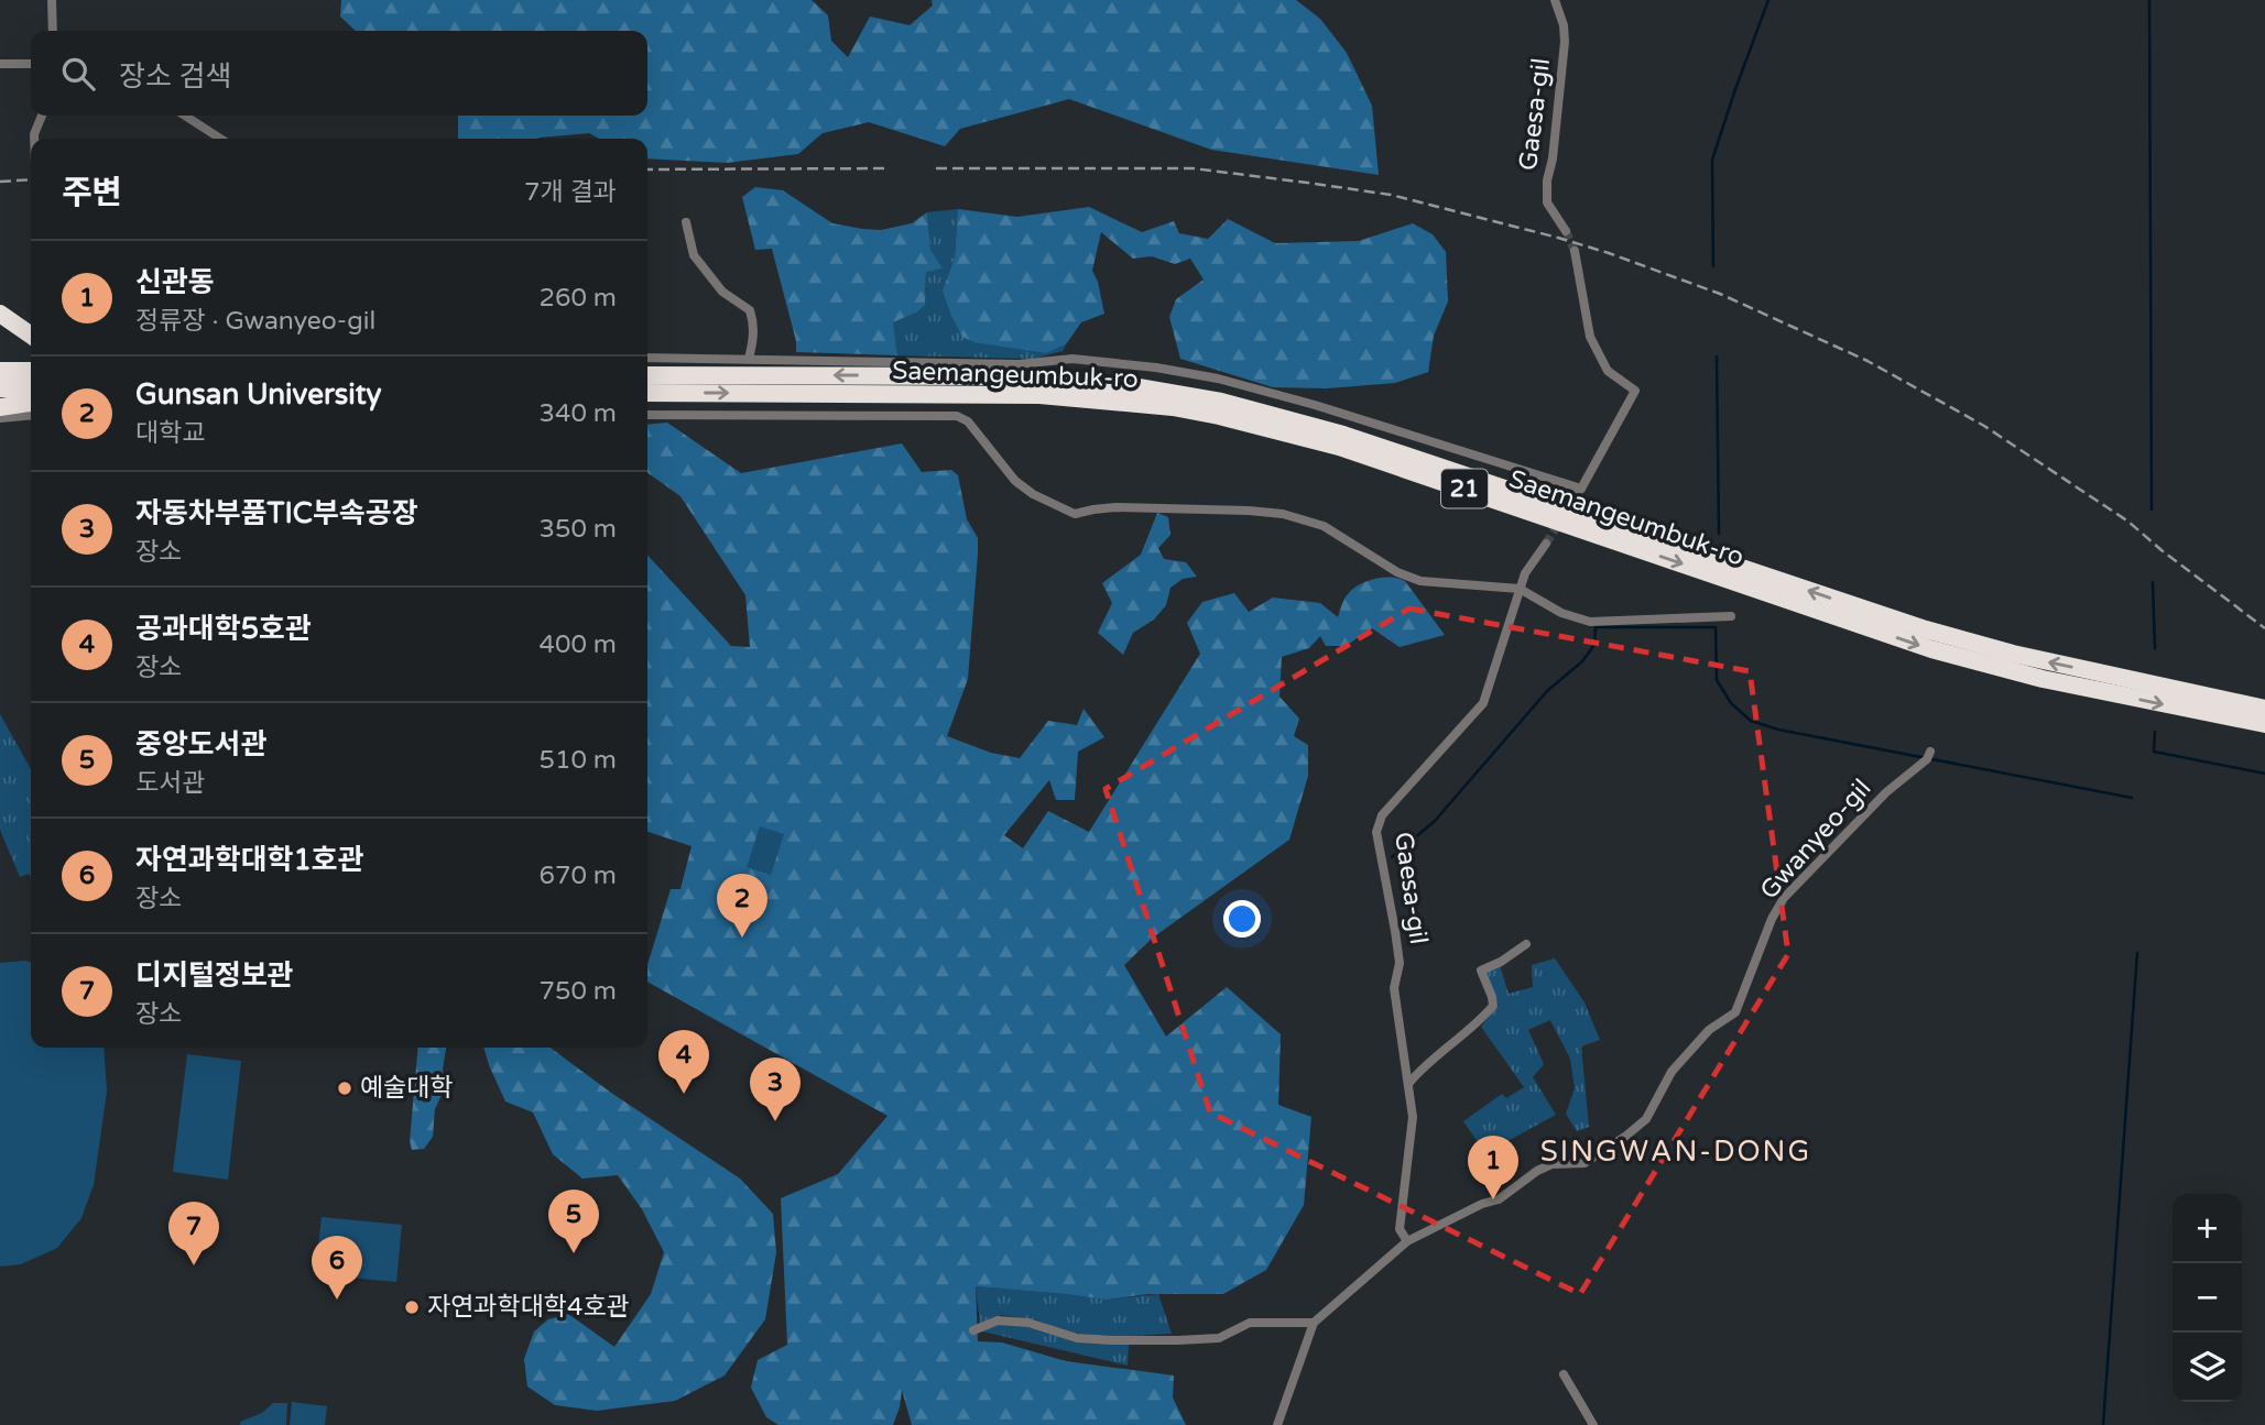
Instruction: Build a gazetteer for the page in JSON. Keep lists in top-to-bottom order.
{
  "streets": {
    "highway": ["Saemangeumbuk-ro", "21"],
    "street": ["Gaesa-gil", "Gwanyeo-gil"]
  },
  "crossings": [
    ["Gaesa-gil", "Gwanyeo-gil"]
  ],
  "districts": ["SINGWAN-DONG"],
  "places": ["예술대학", "자연과학대학4호관"],
  "page": {
    "search": "장소 검색",
    "heading": ["주변", "7개 결과"],
    "list": [
      {
        "mark": "1",
        "name": "신관동",
        "note": "정류장 · Gwanyeo-gil",
        "value": "260 m"
      },
      {
        "mark": "2",
        "name": "Gunsan University",
        "note": "대학교",
        "value": "340 m"
      },
      {
        "mark": "3",
        "name": "자동차부품TIC부속공장",
        "note": "장소",
        "value": "350 m"
      },
      {
        "mark": "4",
        "name": "공과대학5호관",
        "note": "장소",
        "value": "400 m"
      },
      {
        "mark": "5",
        "name": "중앙도서관",
        "note": "도서관",
        "value": "510 m"
      },
      {
        "mark": "6",
        "name": "자연과학대학1호관",
        "note": "장소",
        "value": "670 m"
      },
      {
        "mark": "7",
        "name": "디지털정보관",
        "note": "장소",
        "value": "750 m"
      }
    ],
    "pins": [
      "2",
      "4",
      "3",
      "1",
      "5",
      "7",
      "6"
    ],
    "map_buttons": ["+", "−"]
  }
}
